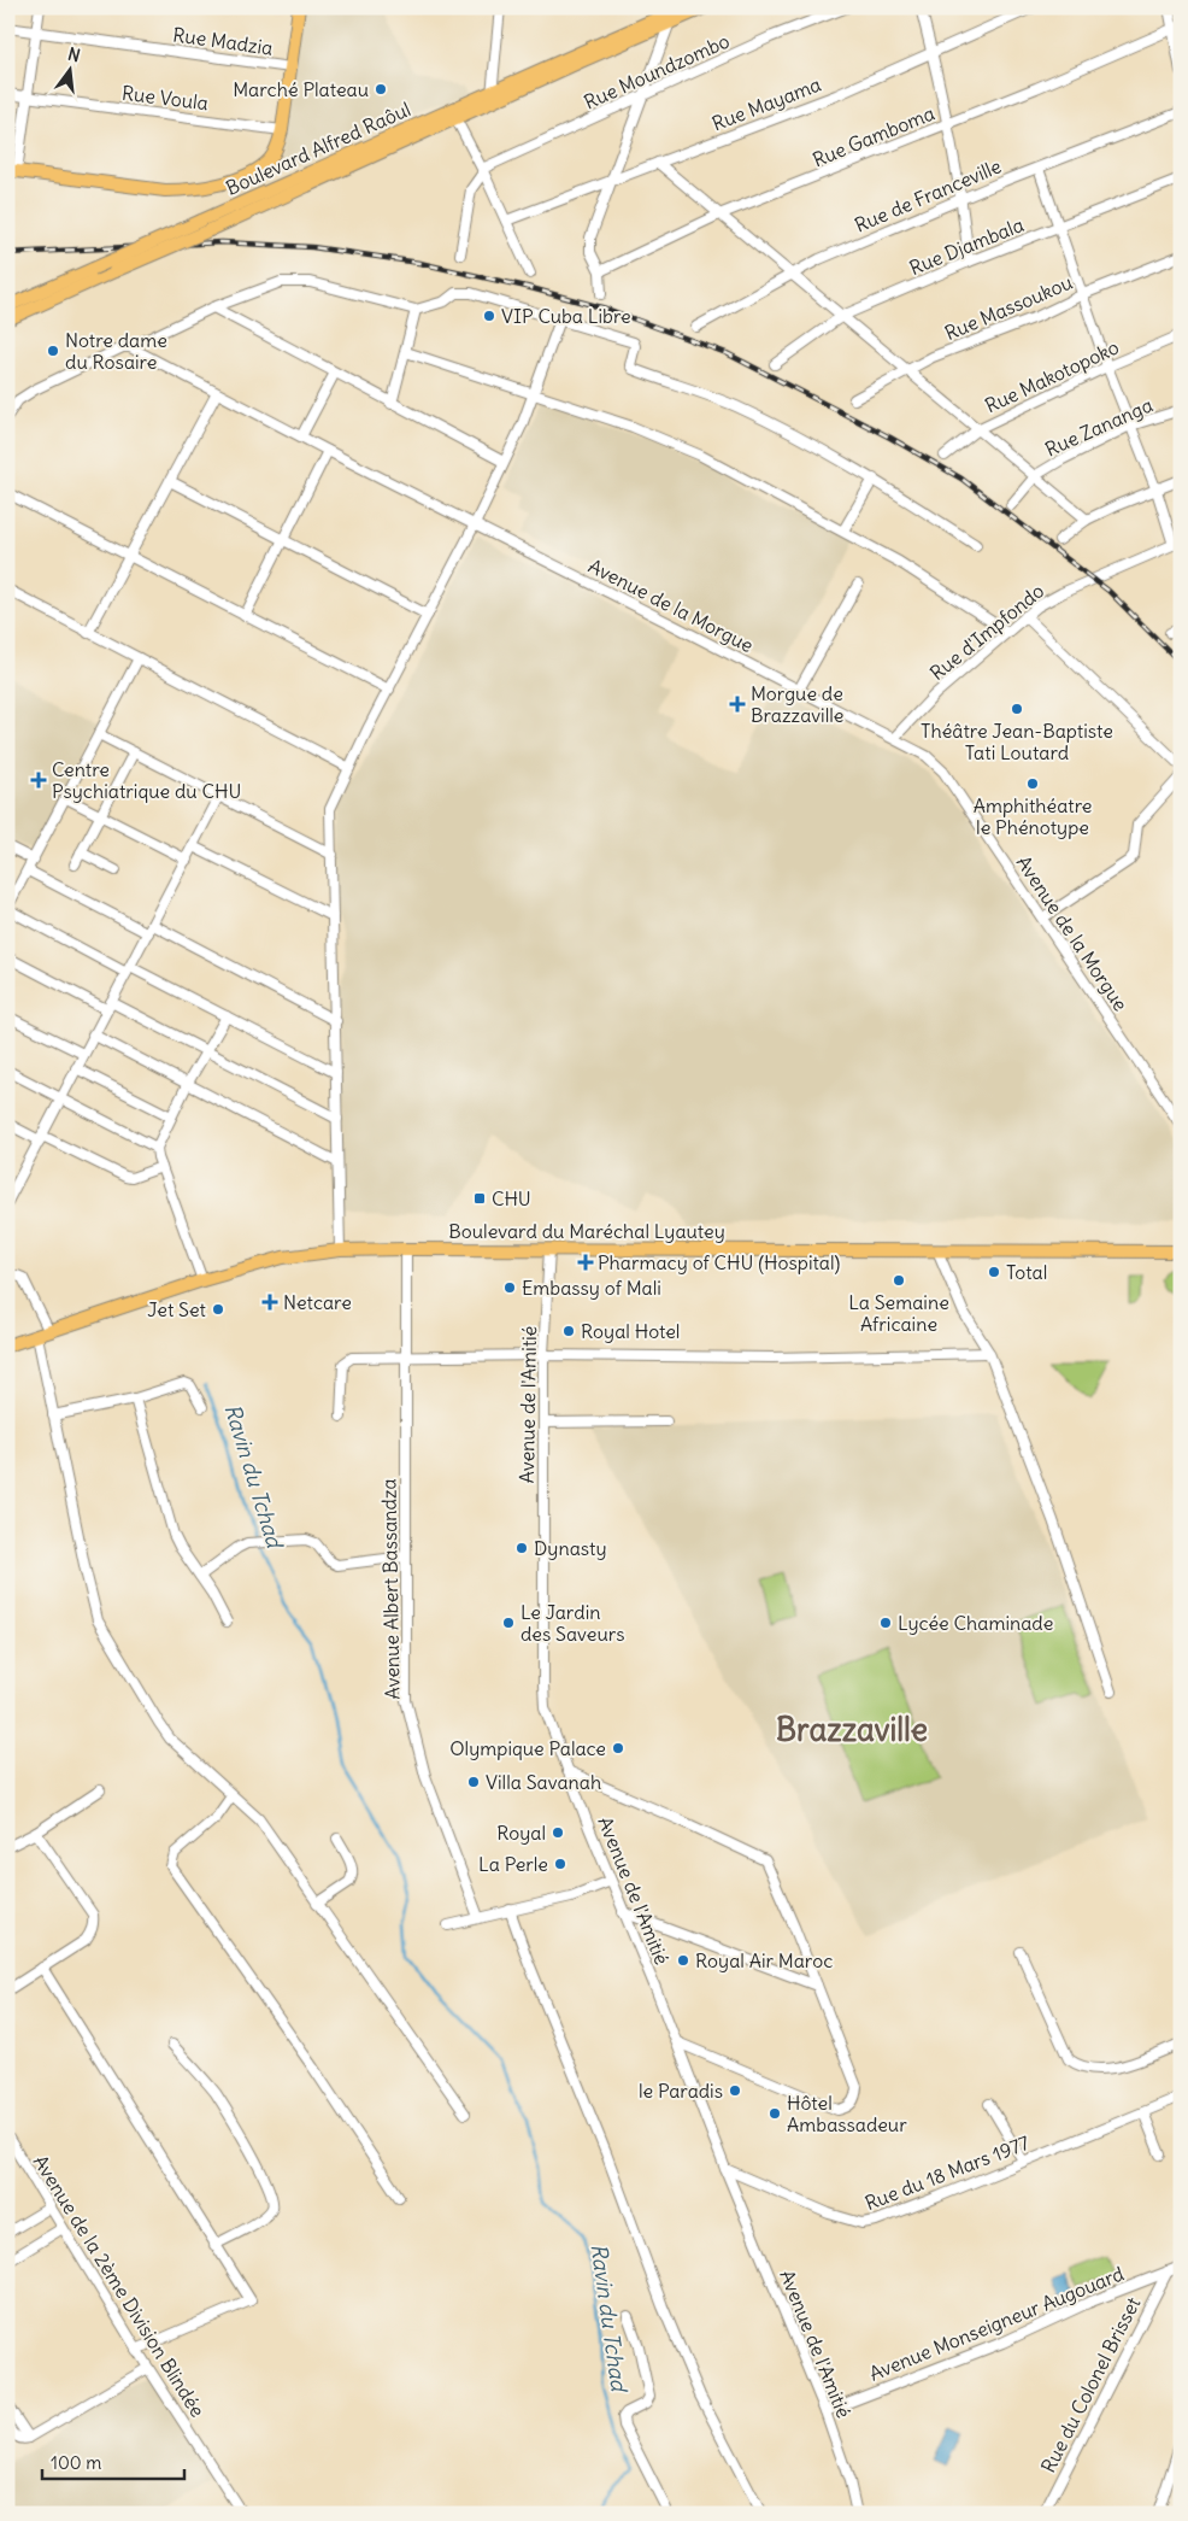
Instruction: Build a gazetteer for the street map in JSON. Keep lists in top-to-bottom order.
{
  "streets": {
    "main road": ["Boulevard Alfred Raôul", "Boulevard du Maréchal Lyautey"],
    "street": [
      "Rue Madzia",
      "Rue Moundzombo",
      "Rue Voula",
      "Rue Mayama",
      "Rue Gamboma",
      "Rue de Franceville",
      "Rue Djambala",
      "Rue Massoukou",
      "Rue Makotopoko",
      "Rue Zananga",
      "Avenue de la Morgue",
      "Rue d'Impfondo",
      "Avenue de l'Amitié",
      "Avenue Albert Bassandza",
      "Rue du 18 Mars 1977",
      "Avenue de la 2ème Division Blindée",
      "Avenue Monseigneur Augouard",
      "Rue du Colonel Brisset"
    ]
  },
  "crossings": [
    ["Avenue de la Morgue", "Rue d'Impfondo"],
    ["Boulevard du Maréchal Lyautey", "Avenue de l'Amitié"],
    ["Boulevard du Maréchal Lyautey", "Avenue Albert Bassandza"],
    ["Avenue de l'Amitié", "Rue du 18 Mars 1977"],
    ["Avenue de l'Amitié", "Avenue Monseigneur Augouard"],
    ["Avenue Monseigneur Augouard", "Rue du Colonel Brisset"]
  ],
  "districts": ["Brazzaville"],
  "water": ["Ravin du Tchad"],
  "places": {
    "other": [
      "Marché Plateau",
      "VIP Cuba Libre",
      "Notre dame du Rosaire",
      "Théâtre Jean-Baptiste Tati Loutard",
      "Amphithéatre le Phénotype",
      "Total",
      "La Semaine Africaine",
      "Embassy of Mali",
      "Jet Set",
      "Royal Hotel",
      "Dynasty",
      "Le Jardin des Saveurs",
      "Lycée Chaminade",
      "Olympique Palace",
      "Villa Savanah",
      "Royal",
      "La Perle",
      "Royal Air Maroc",
      "le Paradis",
      "Hôtel Ambassadeur"
    ],
    "health": [
      "Morgue de Brazzaville",
      "Centre Psychiatrique du CHU",
      "Pharmacy of CHU (Hospital)",
      "Netcare"
    ],
    "transit": ["CHU"]
  },
  "scale_bar": "100 m",
  "north": "top"
}
